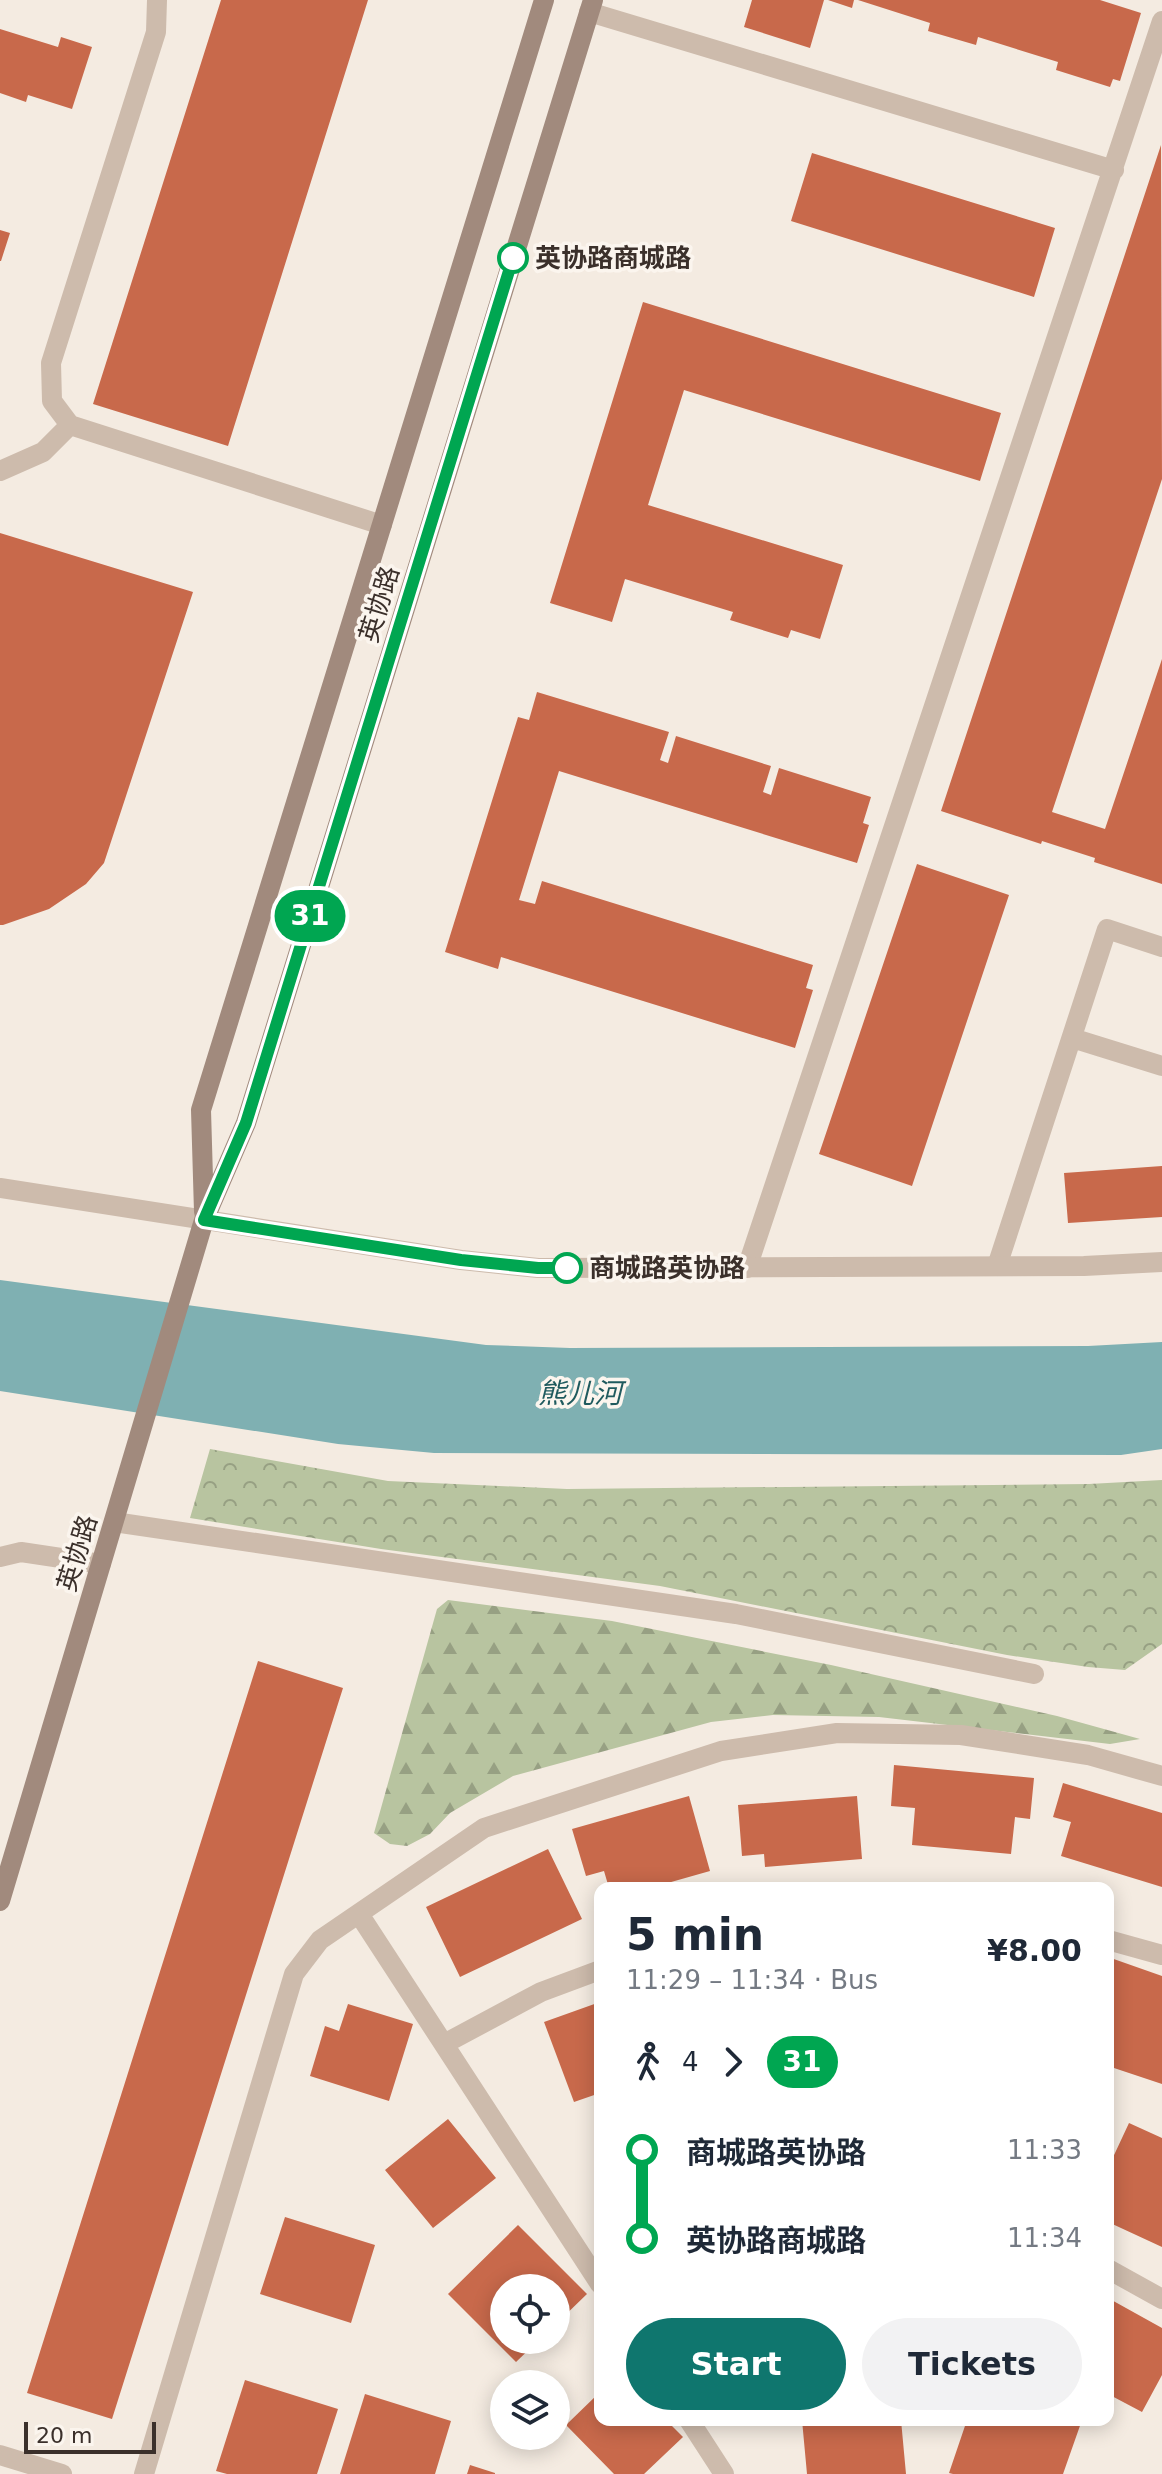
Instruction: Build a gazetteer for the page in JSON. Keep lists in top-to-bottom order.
{
  "streets": {
    "street": ["英协路"]
  },
  "water": ["熊儿河"],
  "places": ["英协路商城路", "商城路英协路"],
  "lines": ["bus line 31"],
  "scale_bar": "20 m",
  "page": {
    "on_map": "31",
    "heading": ["5 min", "11:29 – 11:34 · Bus", "¥8.00"],
    "legs": ["4", "31"],
    "list": [
      {
        "name": "商城路英协路",
        "value": "11:33"
      },
      {
        "name": "英协路商城路",
        "value": "11:34"
      }
    ],
    "buttons": ["Start", "Tickets"],
    "scale": "20 m"
  }
}
